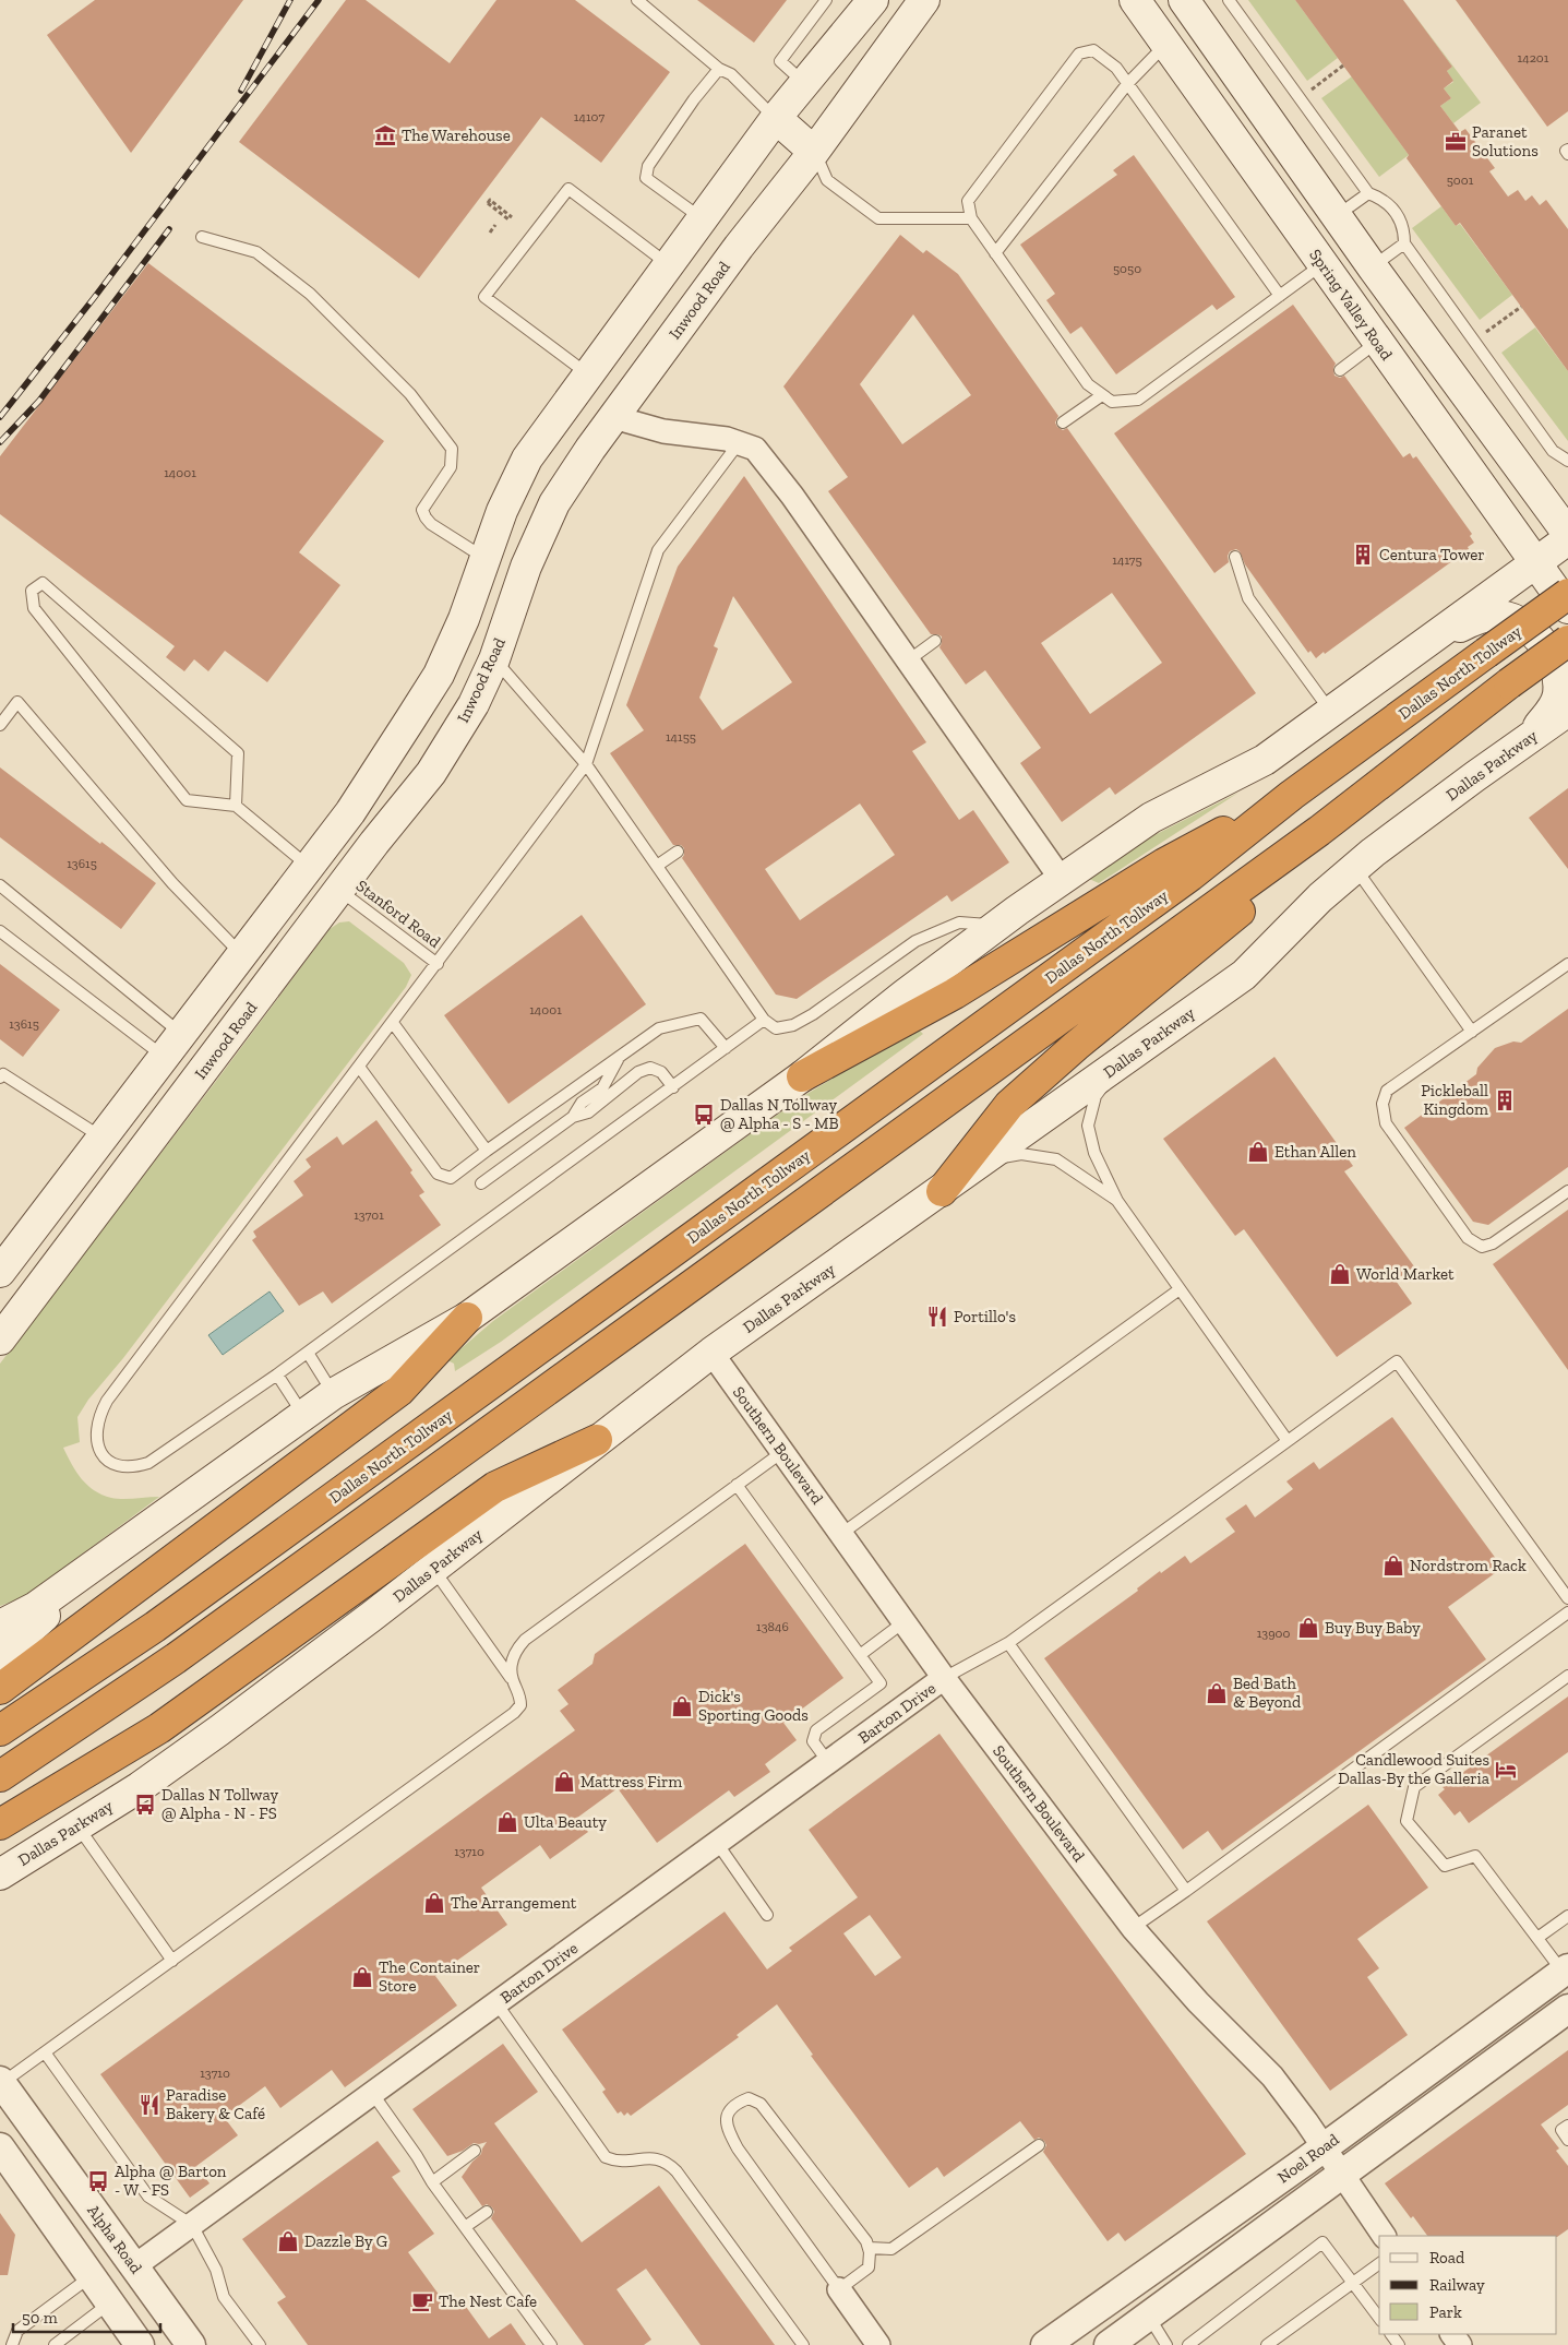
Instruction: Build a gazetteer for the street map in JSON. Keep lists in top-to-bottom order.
{
  "streets": {
    "highway": ["Dallas North Tollway"],
    "main road": ["Inwood Road", "Spring Valley Road", "Dallas Parkway"],
    "street": [
      "Southern Boulevard",
      "Barton Drive",
      "Noel Road",
      "Alpha Road"
    ],
    "lane": ["Stanford Road"]
  },
  "crossings": [
    ["Inwood Road", "Stanford Road"],
    ["Dallas Parkway", "Southern Boulevard"],
    ["Southern Boulevard", "Barton Drive"],
    ["Southern Boulevard", "Noel Road"],
    ["Barton Drive", "Alpha Road"]
  ],
  "places": {
    "museum": ["The Warehouse"],
    "office": ["Paranet Solutions"],
    "building": ["Centura Tower", "Pickleball Kingdom"],
    "bus stop": ["Dallas N Tollway @ Alpha - S - MB", "Dallas N Tollway @ Alpha - N - FS", "Alpha @ Barton - W - FS"],
    "shop": [
      "Ethan Allen",
      "World Market",
      "Nordstrom Rack",
      "Buy Buy Baby",
      "Bed Bath & Beyond",
      "Dick's Sporting Goods",
      "Mattress Firm",
      "Ulta Beauty",
      "The Arrangement",
      "The Container Store",
      "Dazzle By G"
    ],
    "restaurant": ["Portillo's", "Paradise Bakery & Café"],
    "hotel": ["Candlewood Suites Dallas-By the Galleria"],
    "cafe": ["The Nest Cafe"]
  },
  "house_numbers": [
    "14201",
    "14107",
    "5001",
    "5050",
    "14001",
    "14175",
    "14155",
    "13615",
    "14001",
    "13615",
    "13701",
    "13846",
    "13900",
    "13710",
    "13710"
  ],
  "legend": ["Road", "Railway", "Park"],
  "scale_bar": "50 m"
}
